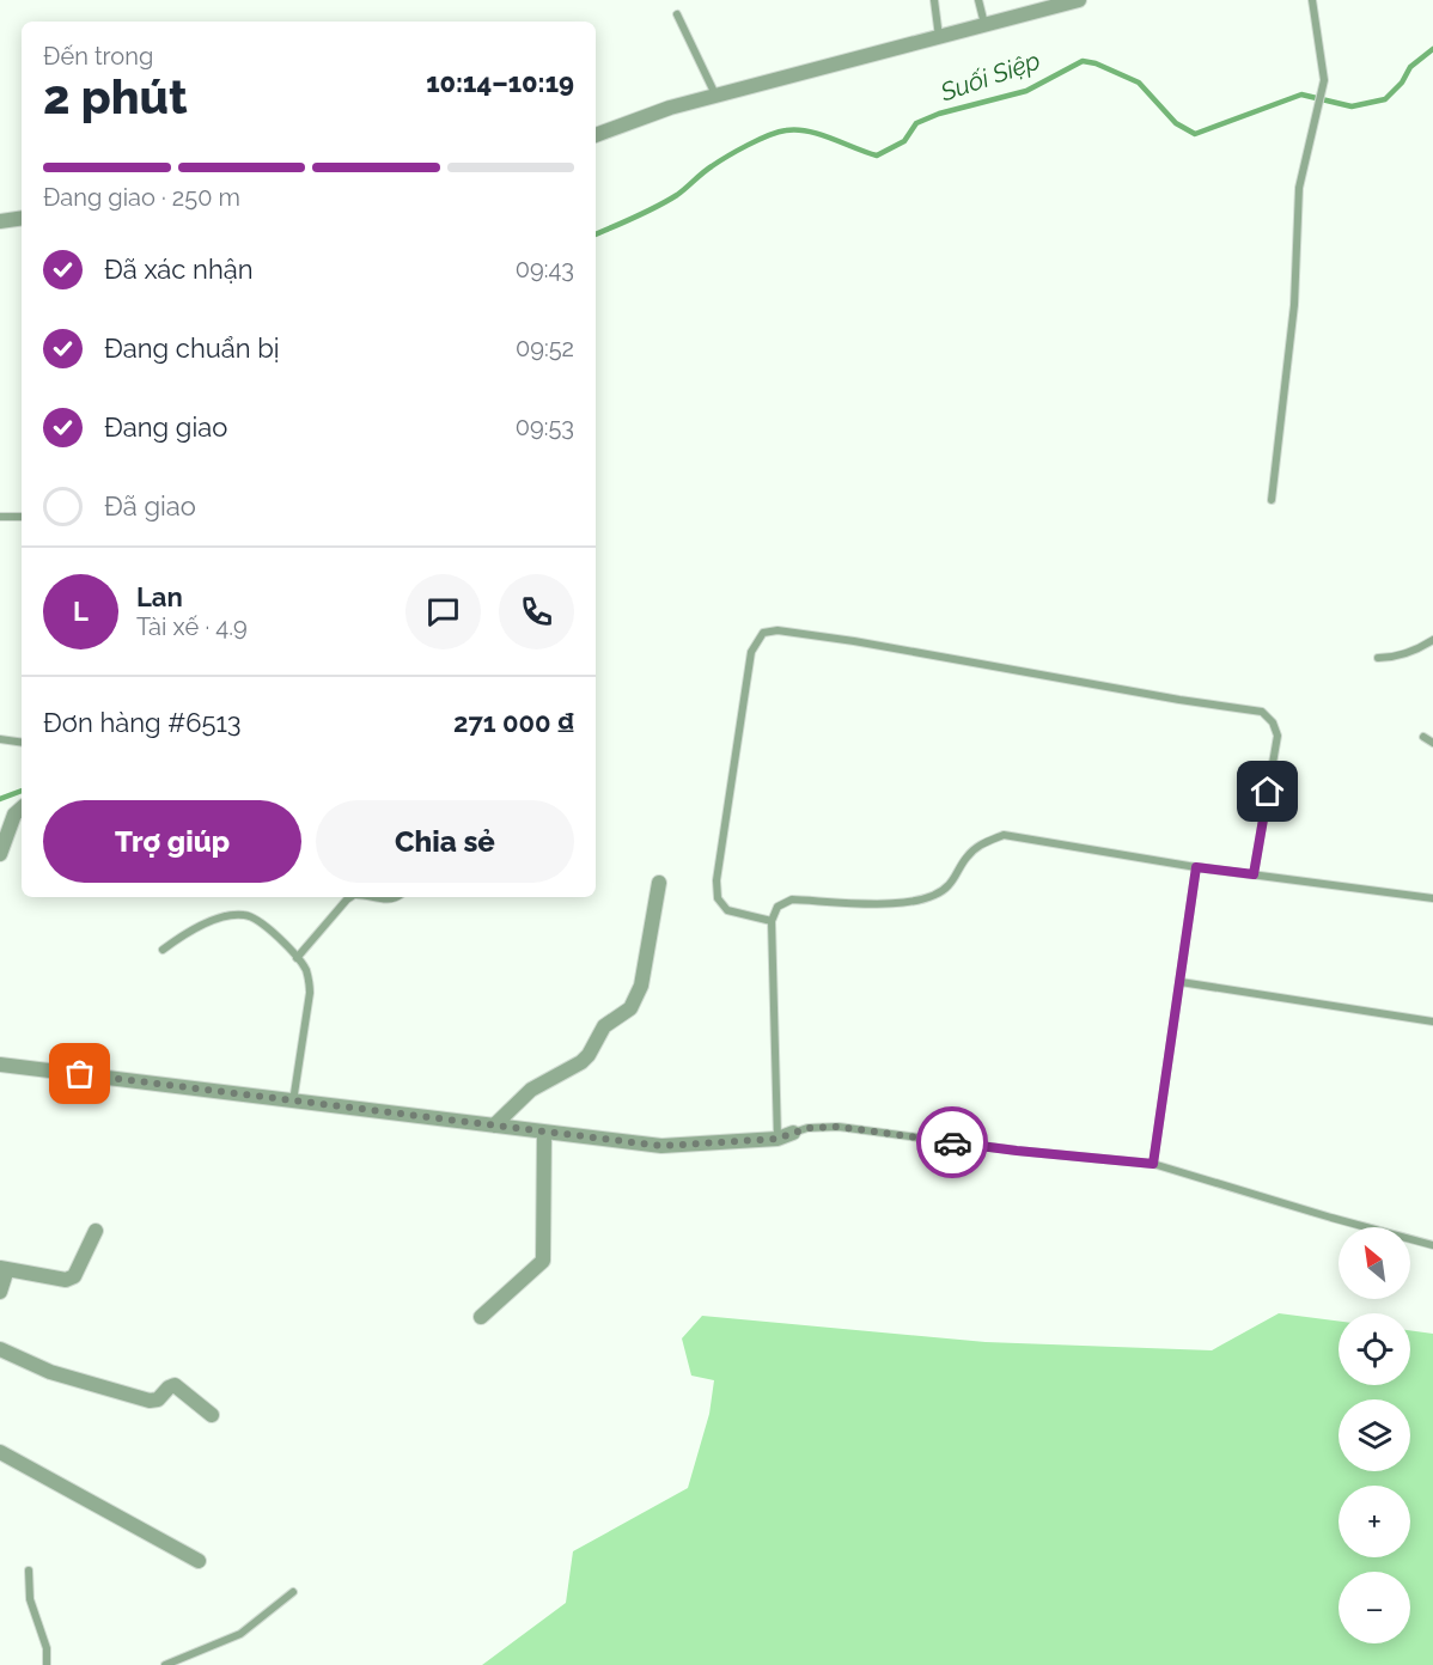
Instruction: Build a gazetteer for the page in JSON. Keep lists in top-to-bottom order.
{
  "water": ["Suối Siệp"],
  "north": "top left",
  "page": {
    "heading": ["2 phút", "Đến trong", "10:14–10:19"],
    "panel": [
      "Lan",
      "Tài xế · 4.9",
      "Đơn hàng #6513",
      "271 000 ₫"
    ],
    "bar": "Đang giao · 250 m",
    "list": [
      ["Đã xác nhận", "09:43"],
      ["Đang chuẩn bị", "09:52"],
      ["Đang giao", "09:53"],
      "Đã giao"
    ],
    "round": "L",
    "buttons": ["Trợ giúp", "Chia sẻ"],
    "map_buttons": ["+", "−"]
  }
}
